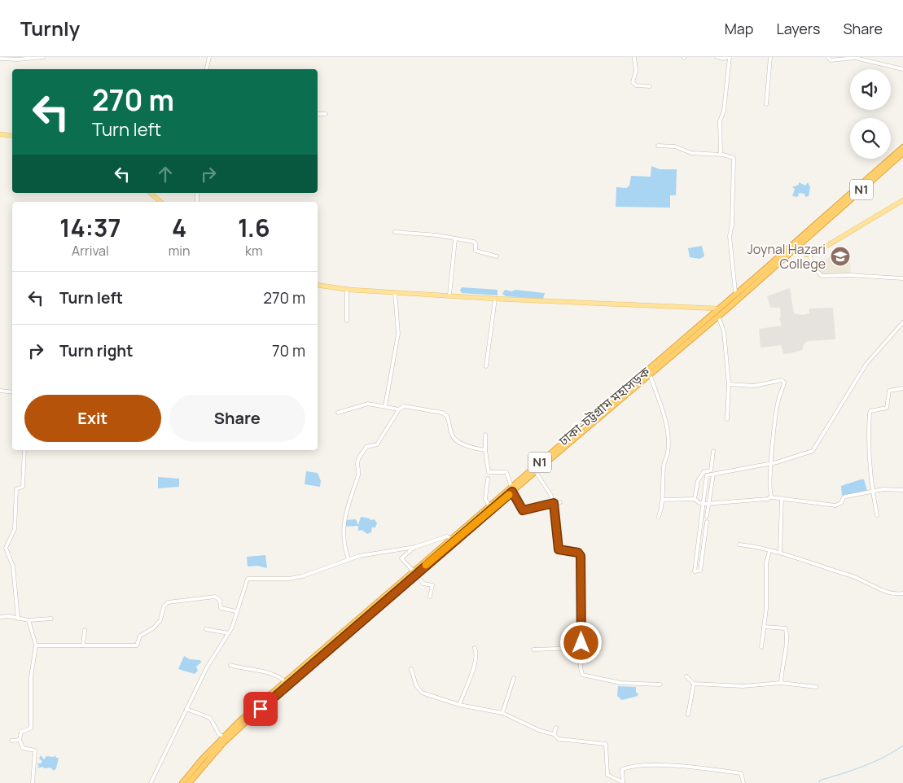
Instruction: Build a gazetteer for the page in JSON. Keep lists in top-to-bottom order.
{
  "streets": {
    "highway": ["N1", "ঢাকা-চট্টগ্রাম মহাসড়ক"]
  },
  "places": {
    "school or university": ["Joynal Hazari College"]
  },
  "page": {
    "header": "Turnly",
    "nav": ["Map", "Layers", "Share"],
    "turn": ["270 m", "Turn left"],
    "eta": [
      "14:37",
      "Arrival",
      "4",
      "min",
      "1.6",
      "km"
    ],
    "list": [
      {
        "name": "Turn left",
        "value": "270 m"
      },
      {
        "name": "Turn right",
        "value": "70 m"
      }
    ],
    "buttons": ["Exit", "Share"]
  }
}
